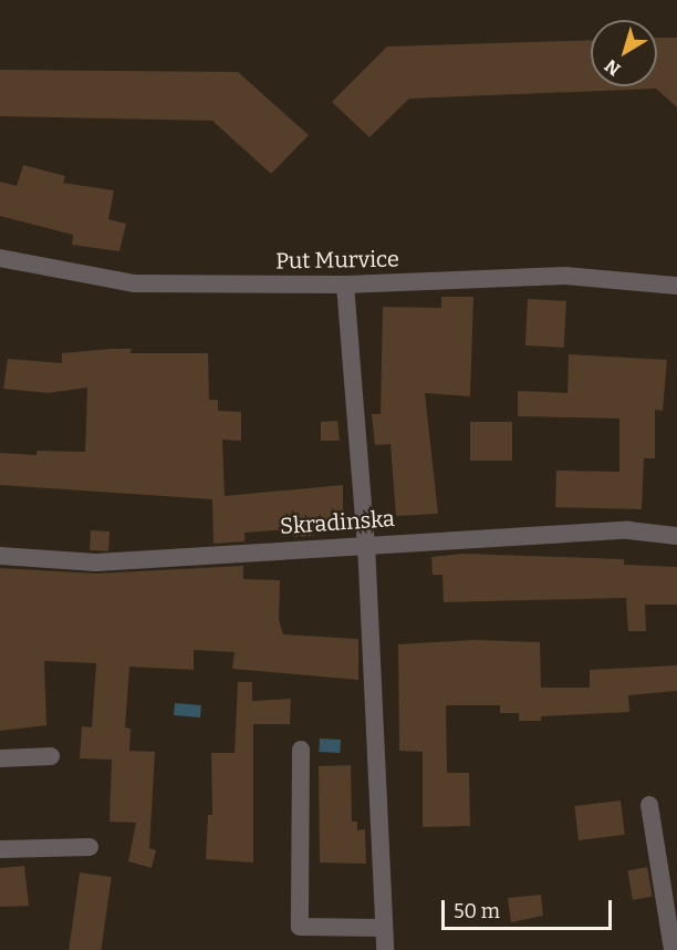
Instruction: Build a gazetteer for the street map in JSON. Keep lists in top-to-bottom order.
{
  "streets": {
    "street": ["Put Murvice", "Skradinska"]
  },
  "scale_bar": "50 m",
  "north": "bottom left"
}
